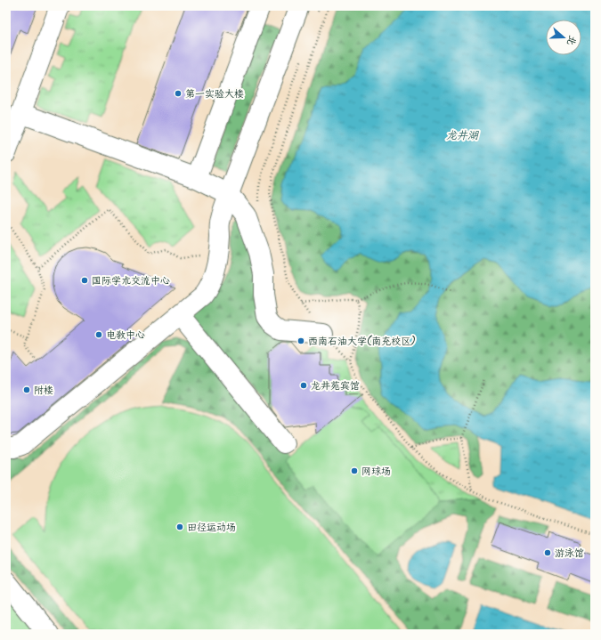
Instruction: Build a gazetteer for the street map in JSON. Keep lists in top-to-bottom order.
{
  "water": ["龙井湖"],
  "places": [
    "第一实验大楼",
    "国际学术交流中心",
    "电教中心",
    "西南石油大学(南充校区)",
    "龙井苑宾馆",
    "附楼",
    "网球场",
    "田径运动场",
    "游泳馆"
  ],
  "north": "right"
}
